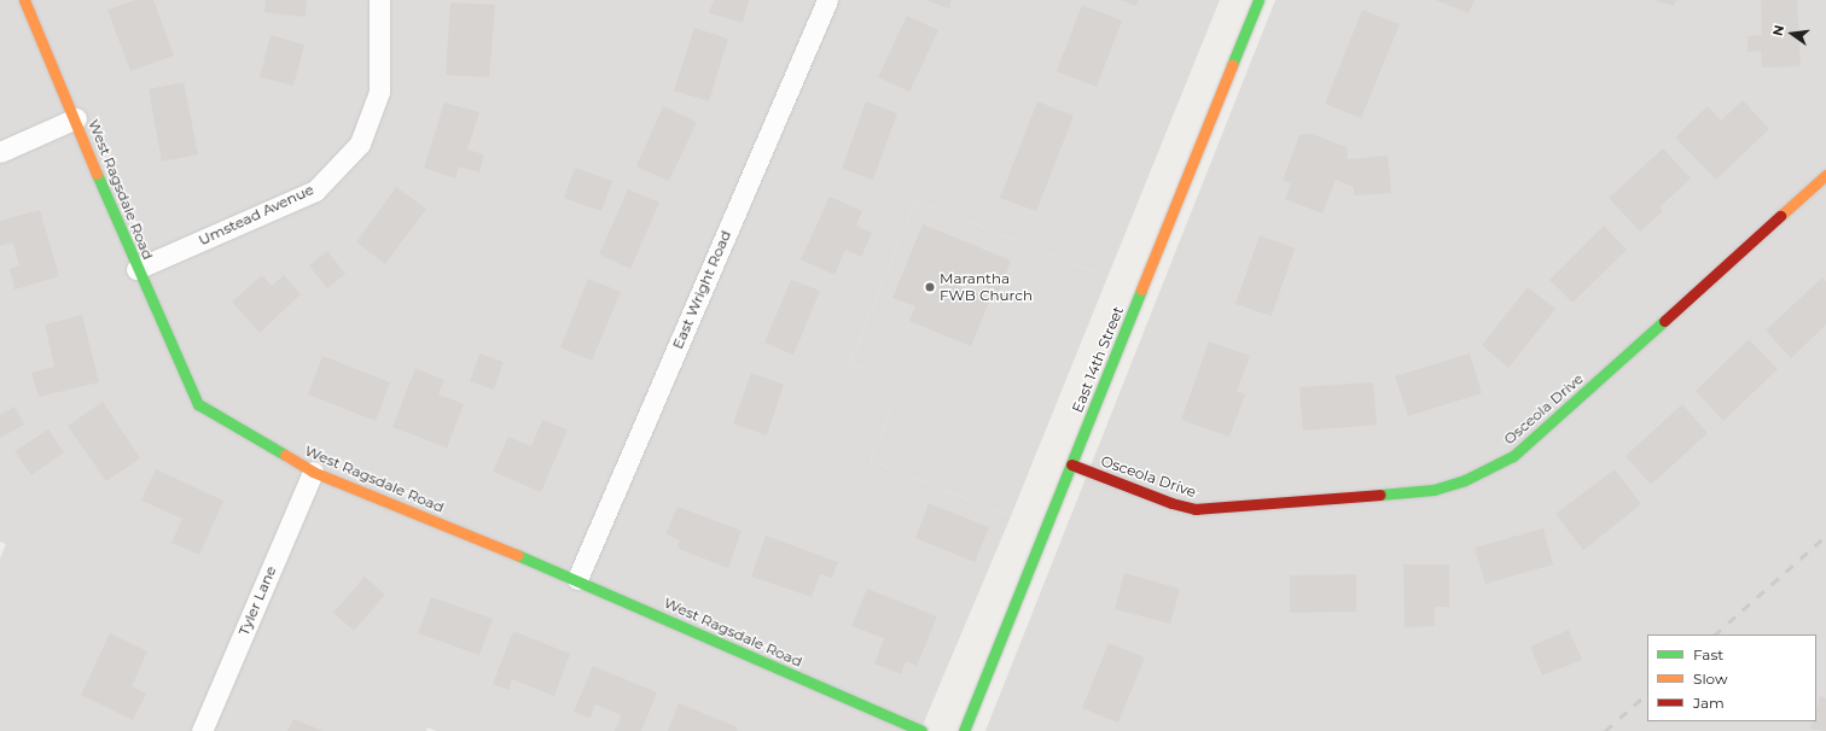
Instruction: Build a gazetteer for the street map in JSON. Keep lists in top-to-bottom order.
{
  "streets": {
    "street": [
      "West Ragsdale Road",
      "Umstead Avenue",
      "East Wright Road",
      "East 14th Street",
      "Osceola Drive",
      "Tyler Lane"
    ]
  },
  "crossings": [
    ["West Ragsdale Road", "Umstead Avenue"],
    ["West Ragsdale Road", "East Wright Road"],
    ["West Ragsdale Road", "Tyler Lane"],
    ["East 14th Street", "Osceola Drive"]
  ],
  "places": ["Marantha FWB Church"],
  "legend": ["Fast", "Slow", "Jam"],
  "north": "left"
}
